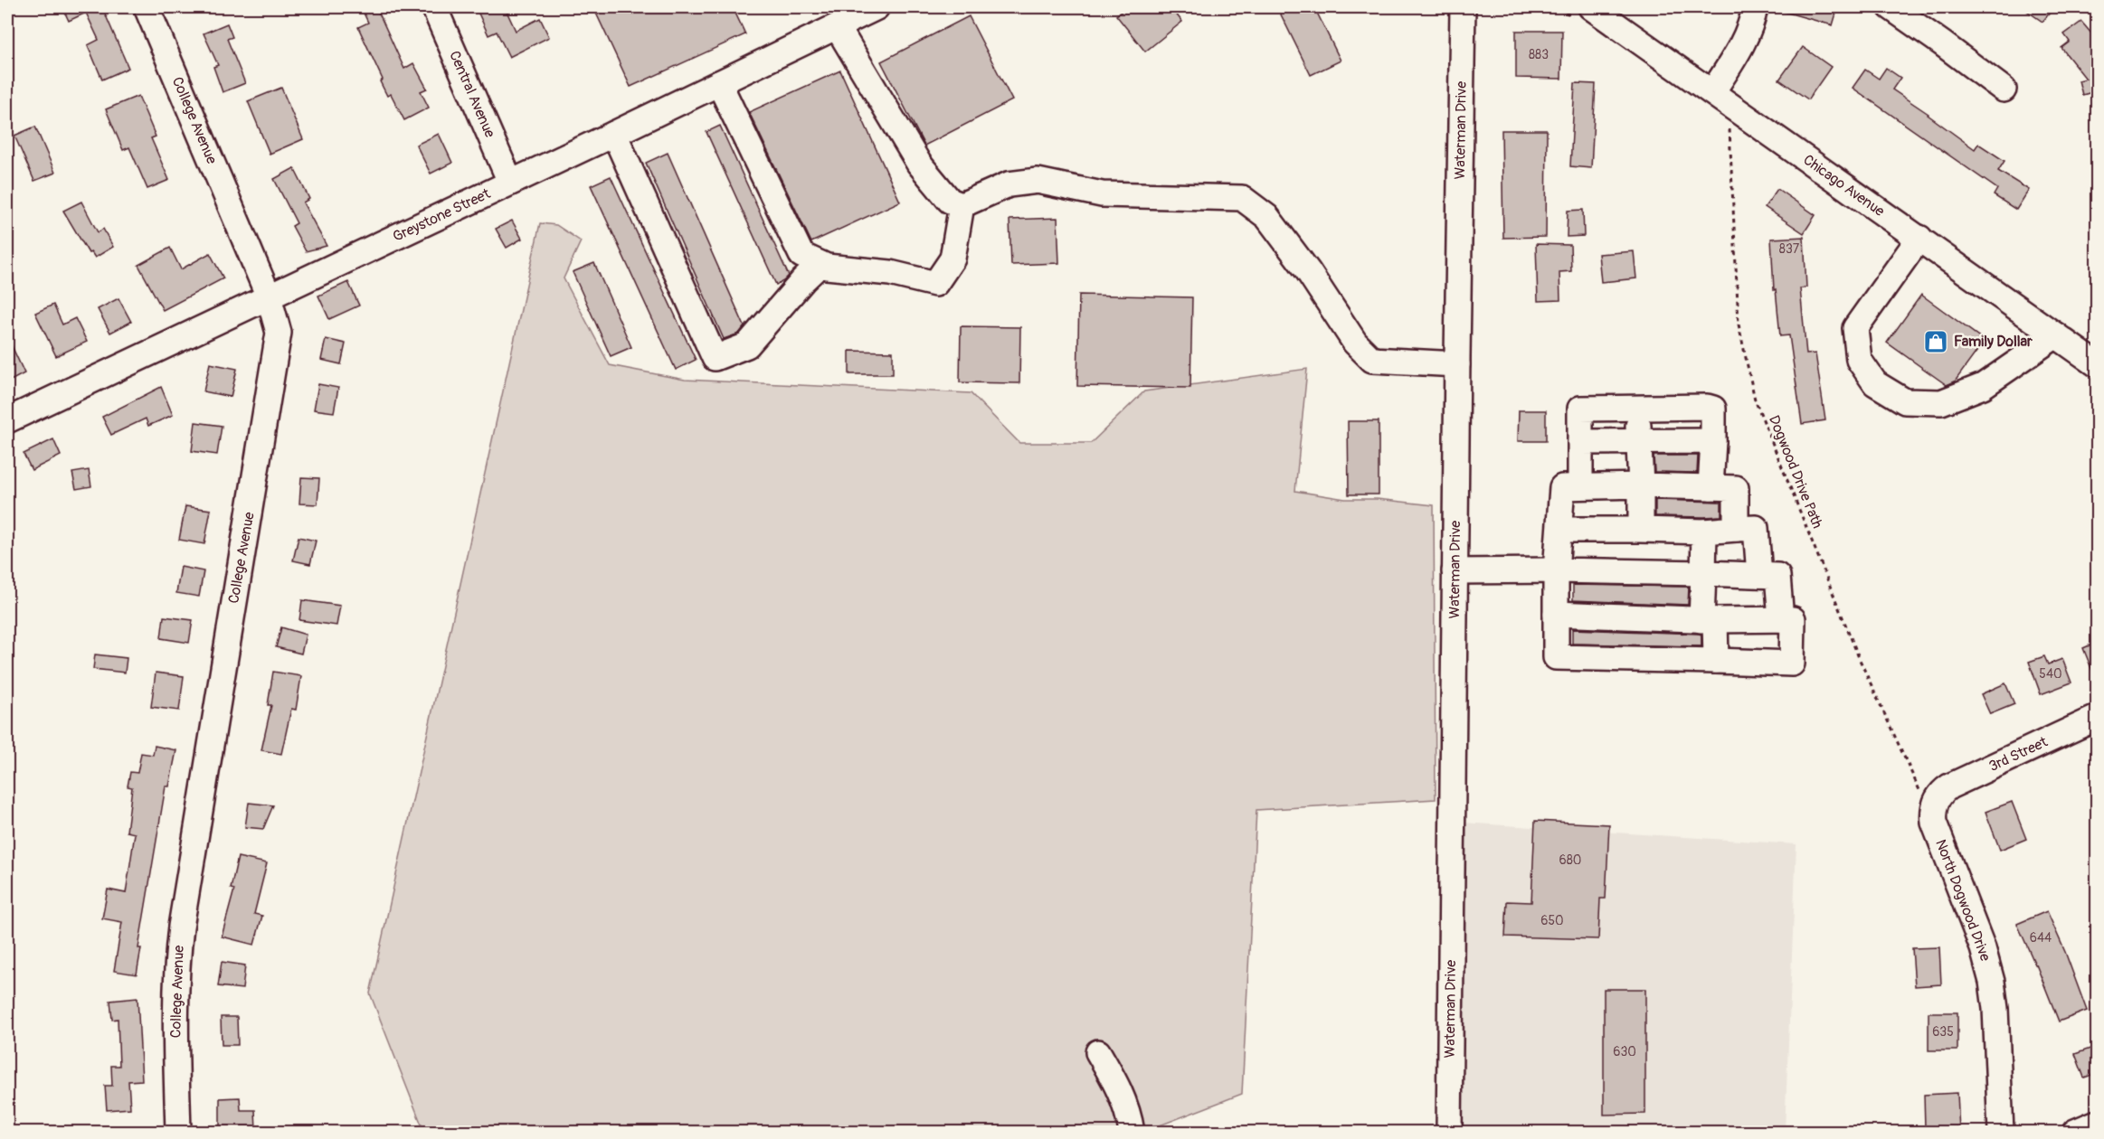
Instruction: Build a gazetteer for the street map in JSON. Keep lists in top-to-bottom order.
{
  "streets": {
    "street": [
      "Central Avenue",
      "College Avenue",
      "Waterman Drive",
      "Chicago Avenue",
      "Greystone Street",
      "3rd Street",
      "North Dogwood Drive"
    ],
    "path": ["Dogwood Drive Path"]
  },
  "crossings": [
    ["Central Avenue", "Greystone Street"],
    ["College Avenue", "Greystone Street"],
    ["Chicago Avenue", "Dogwood Drive Path"],
    ["Dogwood Drive Path", "3rd Street"],
    ["Dogwood Drive Path", "North Dogwood Drive"],
    ["3rd Street", "North Dogwood Drive"]
  ],
  "places": {
    "shop": ["Family Dollar"]
  },
  "house_numbers": [
    "883",
    "837",
    "540",
    "680",
    "650",
    "644",
    "635",
    "630"
  ]
}
